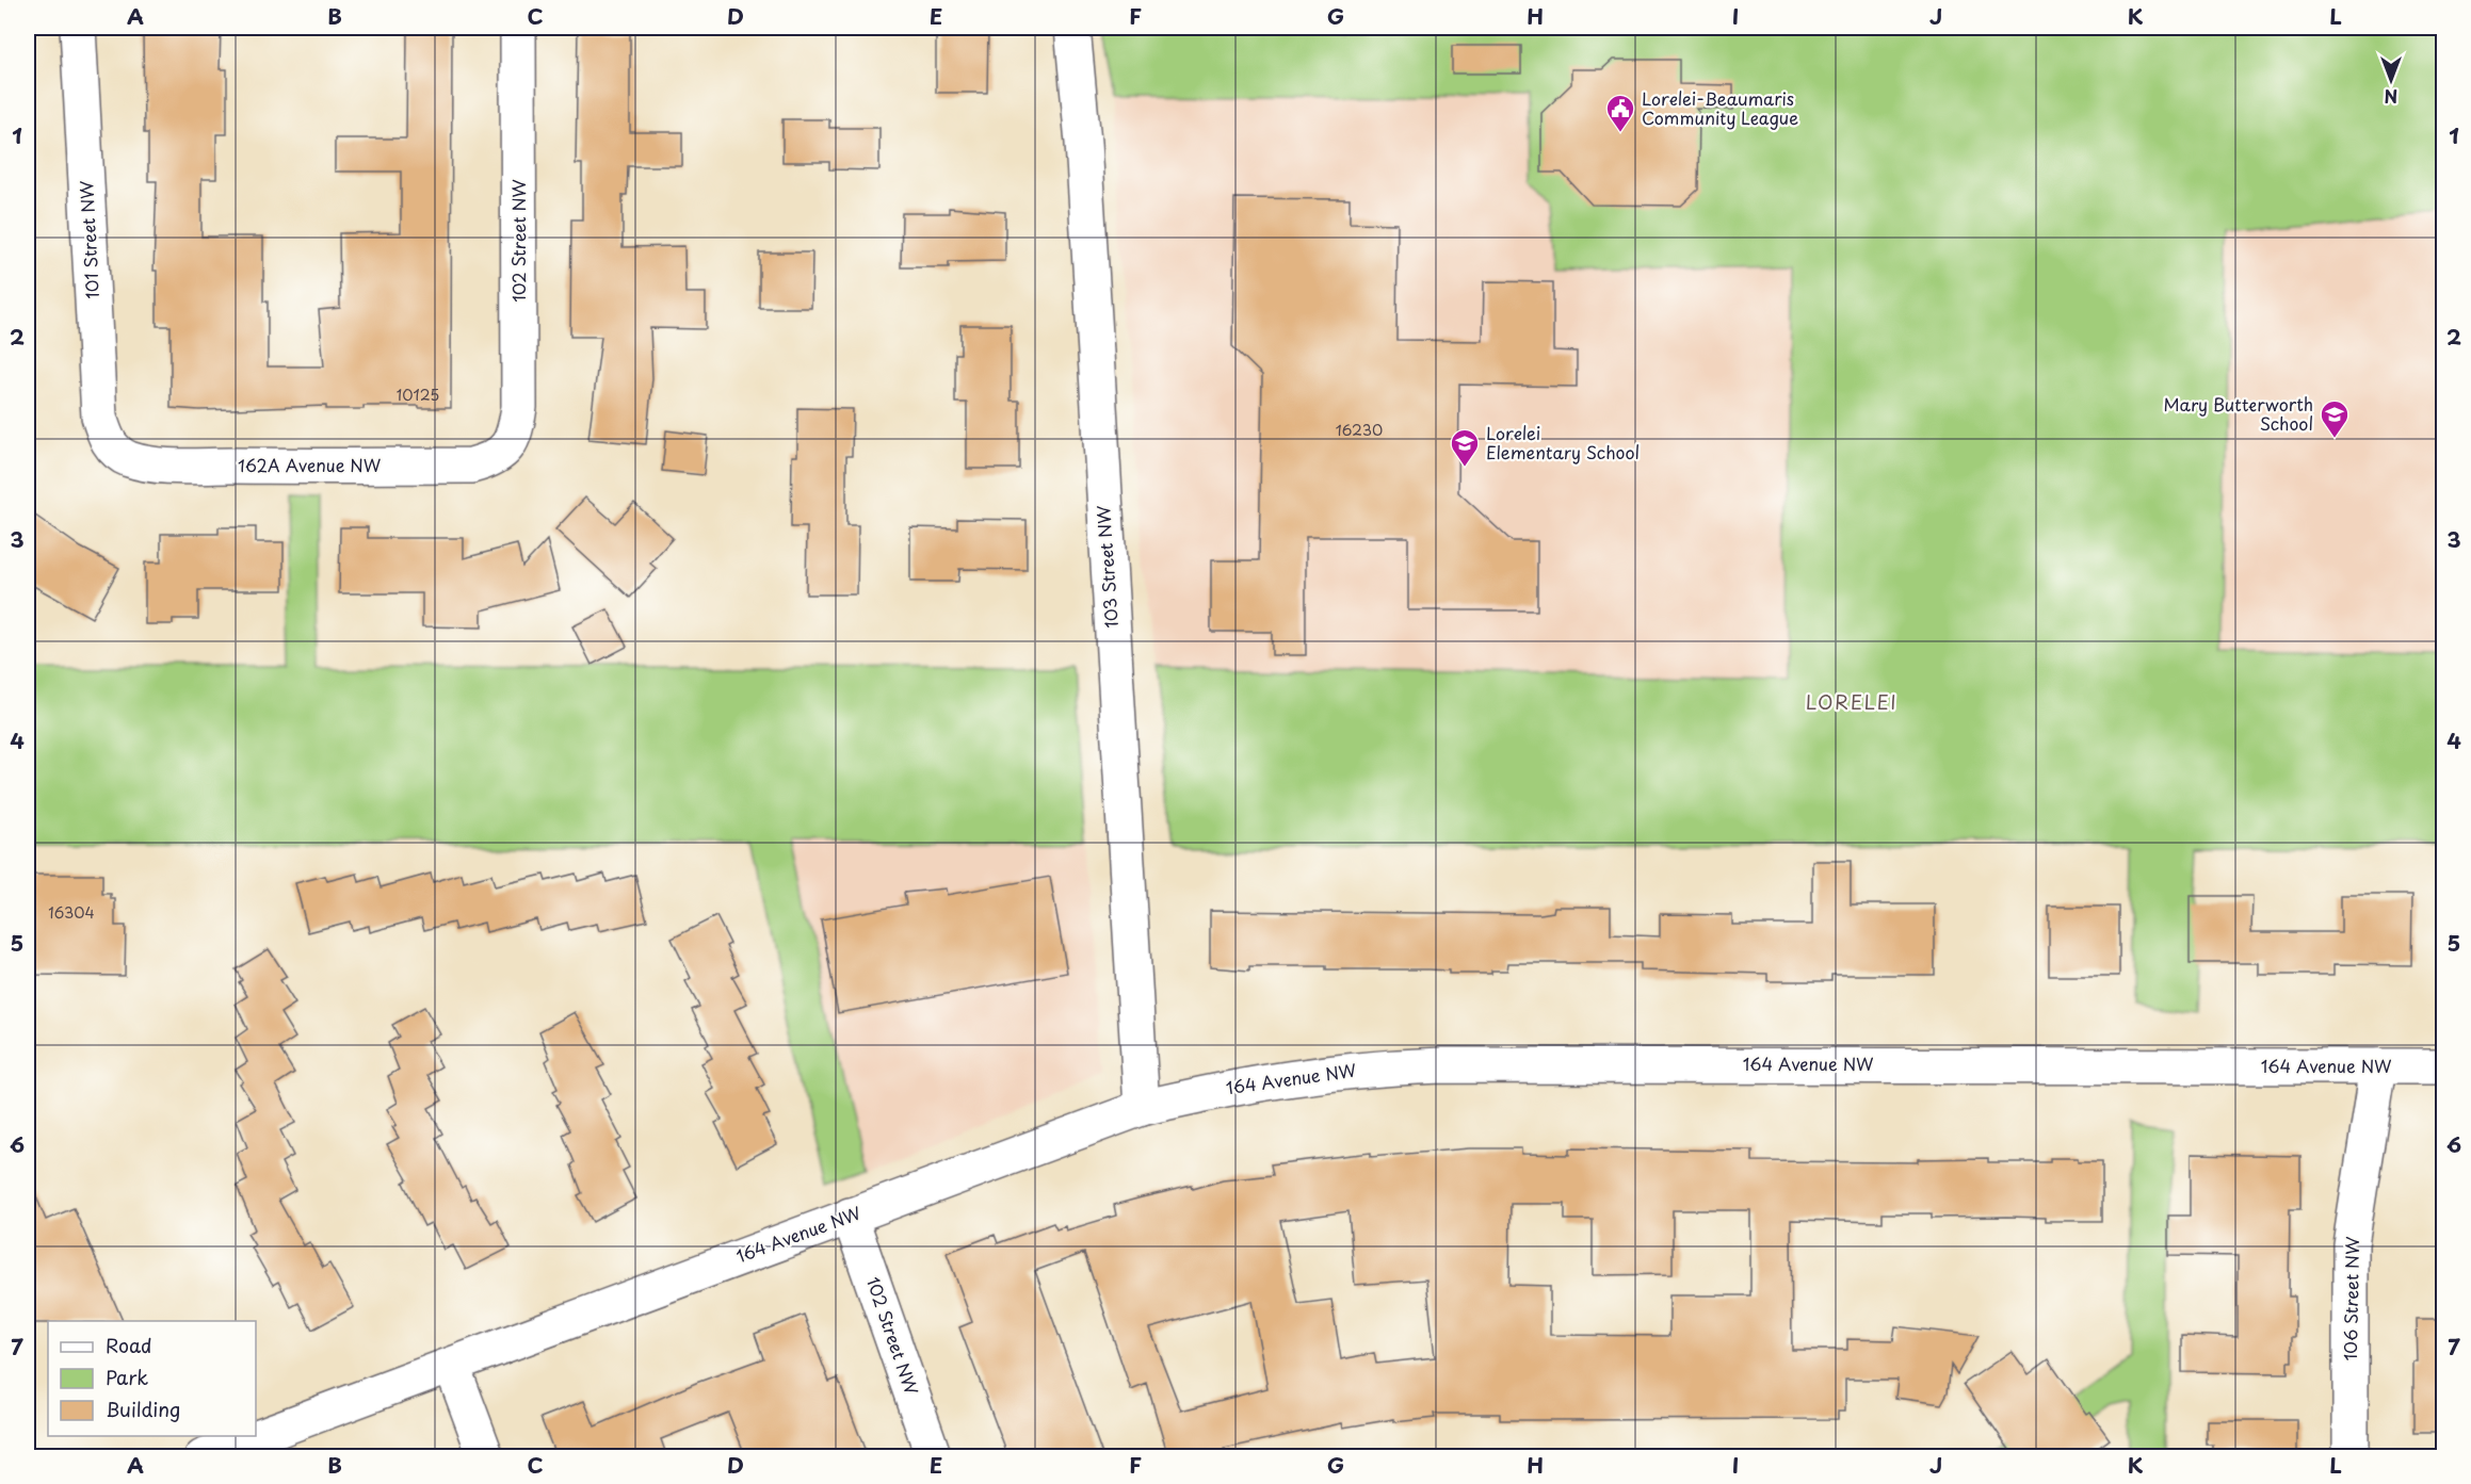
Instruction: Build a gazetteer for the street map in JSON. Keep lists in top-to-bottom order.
{
  "streets": {
    "street": [
      "101 Street NW",
      "102 Street NW",
      "162A Avenue NW",
      "103 Street NW",
      "164 Avenue NW",
      "106 Street NW"
    ]
  },
  "crossings": [
    ["101 Street NW", "162A Avenue NW"],
    ["102 Street NW", "162A Avenue NW"],
    ["102 Street NW", "164 Avenue NW"],
    ["103 Street NW", "164 Avenue NW"],
    ["164 Avenue NW", "106 Street NW"]
  ],
  "districts": ["LORELEI"],
  "places": {
    "public building": ["Lorelei-Beaumaris Community League"],
    "school or university": ["Mary Butterworth School", "Lorelei Elementary School"]
  },
  "house_numbers": ["10125", "16230", "16304"],
  "legend": ["Road", "Park", "Building"],
  "north": "bottom",
  "grid": {
    "columns": [
      "A",
      "B",
      "C",
      "D",
      "E",
      "F",
      "G",
      "H",
      "I",
      "J",
      "K",
      "L"
    ],
    "rows": [
      "1",
      "2",
      "3",
      "4",
      "5",
      "6",
      "7"
    ]
  }
}
